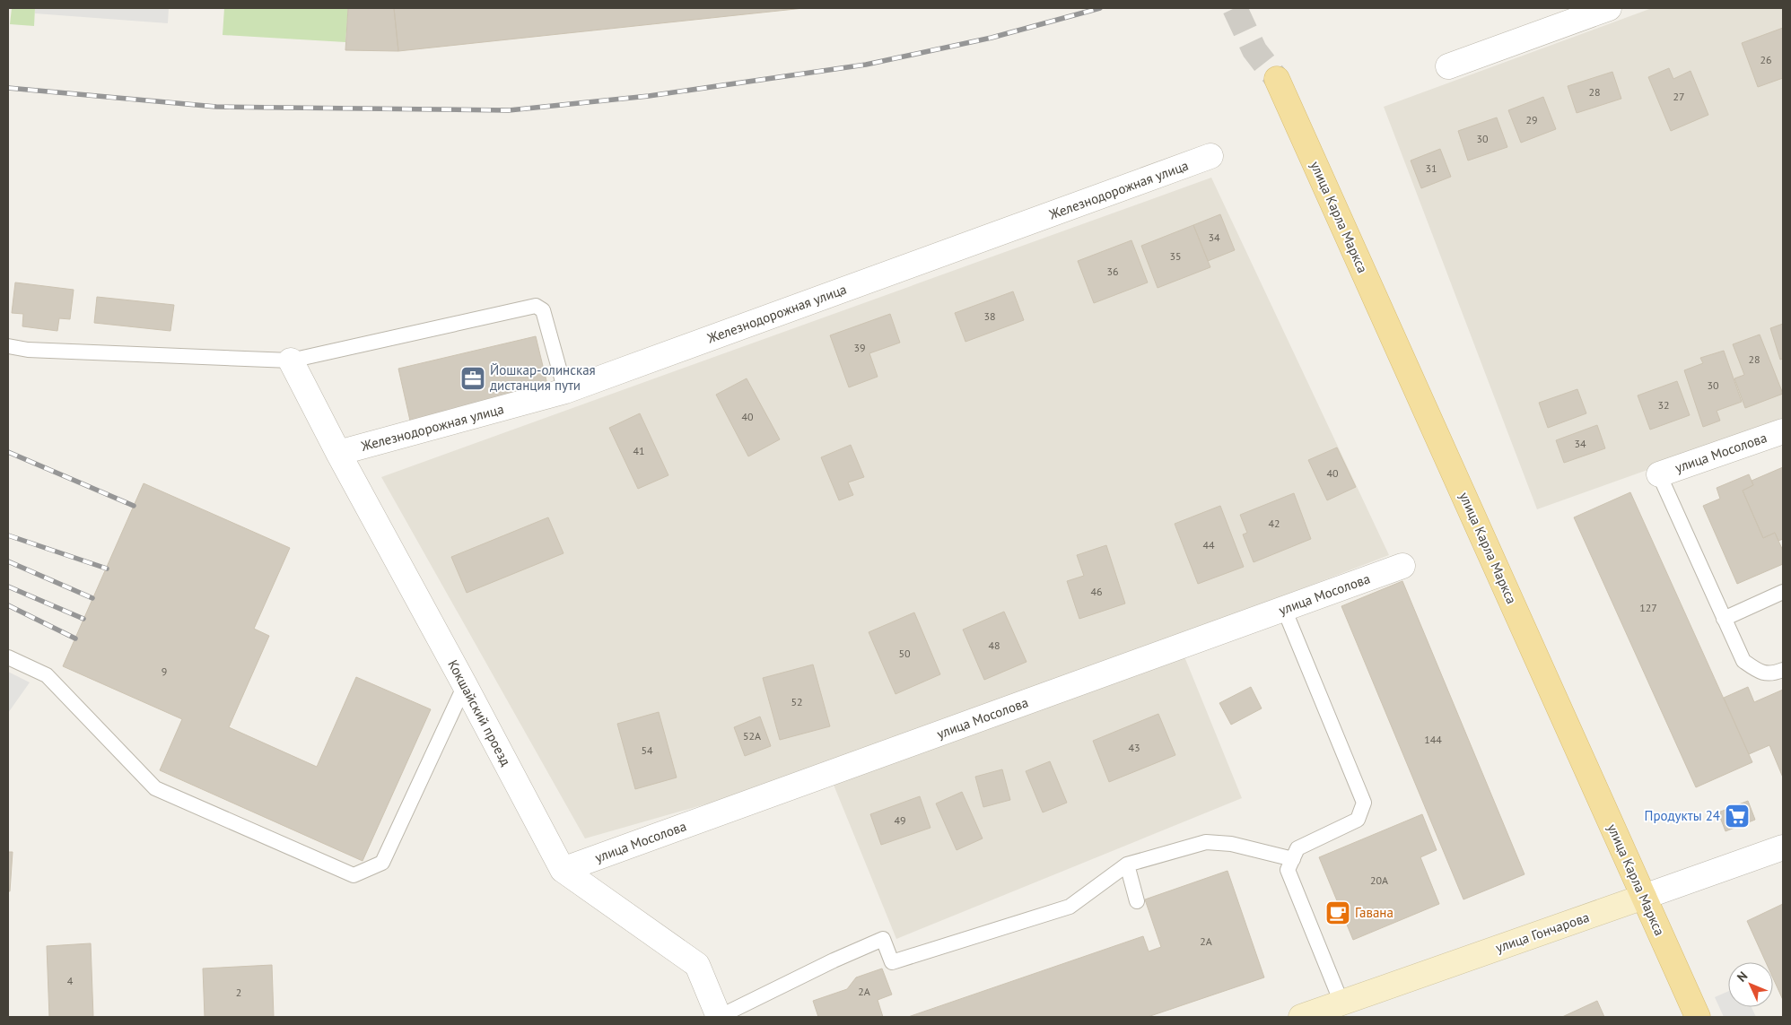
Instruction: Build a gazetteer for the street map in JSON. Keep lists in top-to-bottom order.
{
  "streets": {
    "main road": ["улица Карла Маркса"],
    "street": [
      "Железнодорожная улица",
      "улица Мосолова",
      "Кокшайский проезд",
      "улица Гончарова"
    ]
  },
  "crossings": [
    ["Железнодорожная улица", "Кокшайский проезд"],
    ["улица Карла Маркса", "улица Гончарова"],
    ["улица Мосолова", "Кокшайский проезд"]
  ],
  "places": {
    "office": ["Йошкар-олинская дистанция пути"],
    "supermarket": ["Продукты 24"],
    "cafe": ["Гавана"]
  },
  "house_numbers": [
    "26",
    "28",
    "27",
    "29",
    "30",
    "31",
    "34",
    "35",
    "36",
    "38",
    "39",
    "28",
    "30",
    "32",
    "40",
    "34",
    "41",
    "40",
    "42",
    "44",
    "46",
    "127",
    "48",
    "50",
    "9",
    "52",
    "52А",
    "144",
    "43",
    "54",
    "49",
    "20А",
    "2А",
    "4",
    "2А",
    "2"
  ],
  "north": "top left"
}
